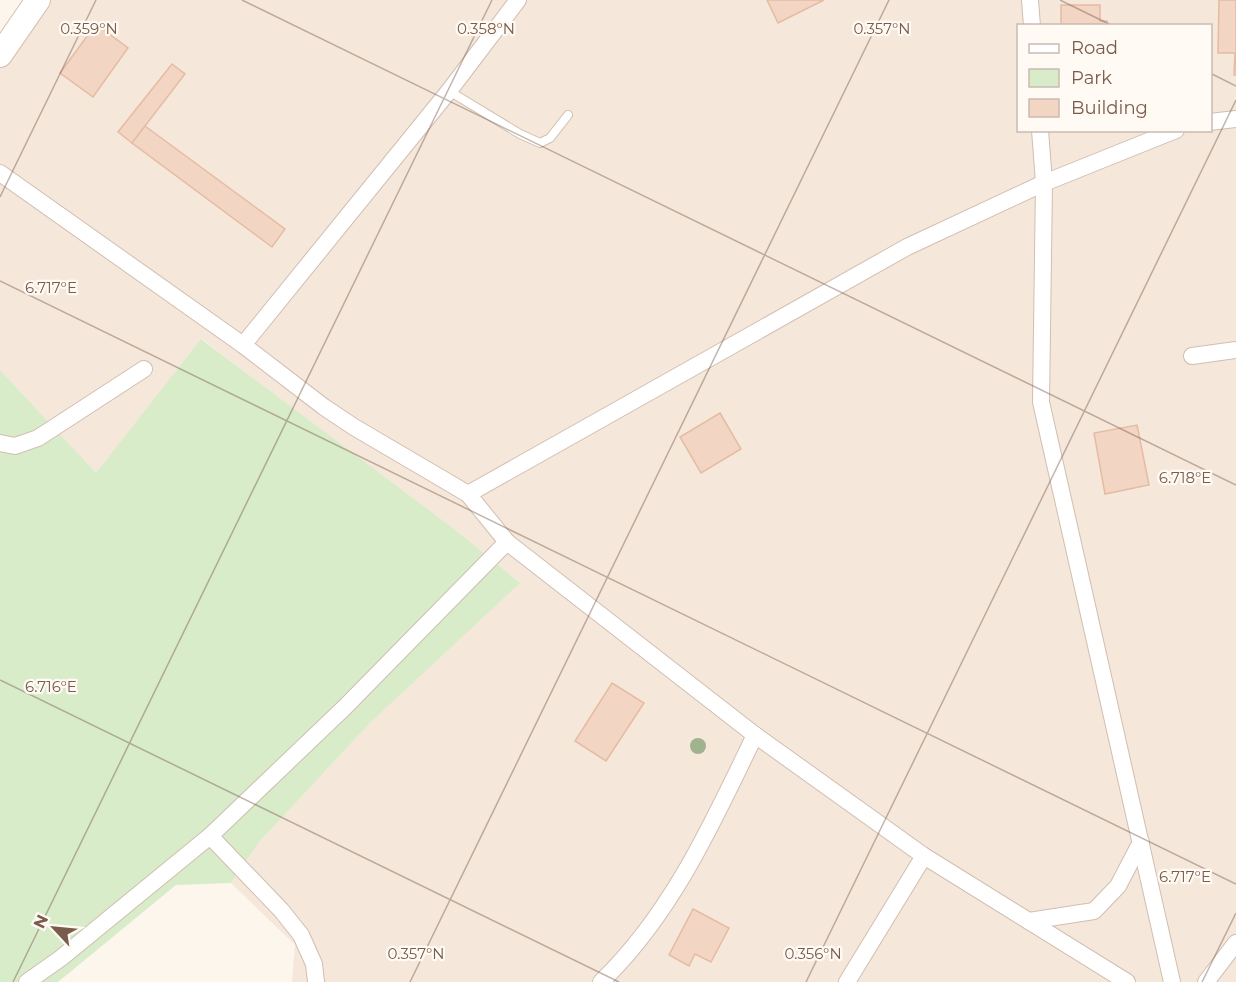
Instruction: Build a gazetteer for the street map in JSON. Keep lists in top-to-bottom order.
{
  "legend": ["Road", "Park", "Building"],
  "north": "top left",
  "coordinates": [
    "0.359°N",
    "0.358°N",
    "0.357°N",
    "6.717°E",
    "6.718°E",
    "6.716°E",
    "0.356°N"
  ]
}
